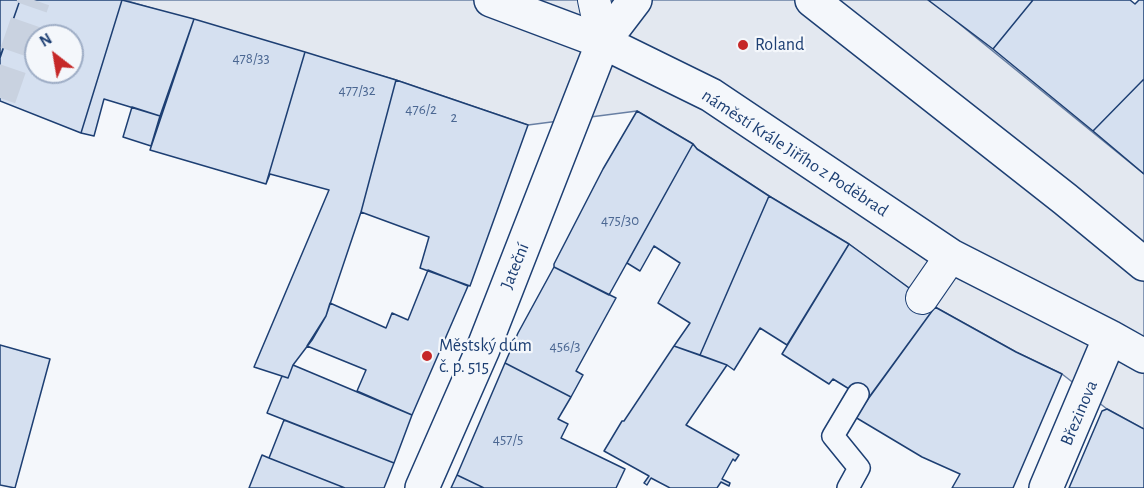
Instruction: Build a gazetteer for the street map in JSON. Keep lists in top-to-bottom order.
{
  "streets": {
    "street": ["náměstí Krále Jiřího z Poděbrad", "Jateční", "Březinova"]
  },
  "crossings": [
    ["náměstí Krále Jiřího z Poděbrad", "Jateční"],
    ["náměstí Krále Jiřího z Poděbrad", "Březinova"]
  ],
  "places": ["Roland", "Městský dúm č. p. 515"],
  "house_numbers": [
    "478/33",
    "477/32",
    "476/2",
    "2",
    "475/30",
    "456/3",
    "457/5"
  ],
  "north": "top left"
}
